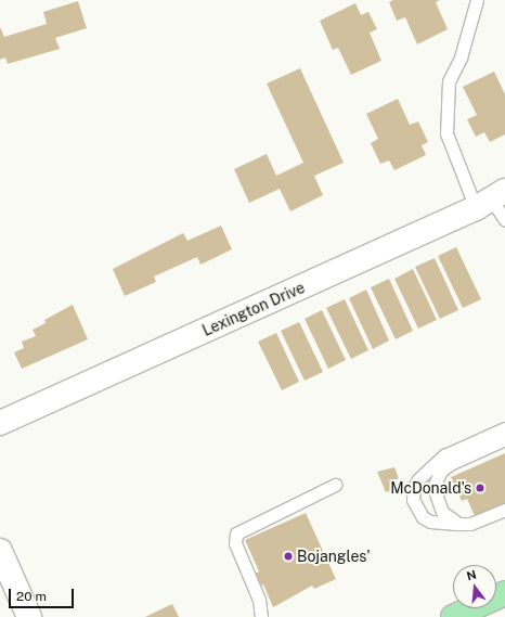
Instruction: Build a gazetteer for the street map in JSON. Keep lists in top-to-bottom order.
{
  "streets": {
    "street": ["Lexington Drive"]
  },
  "places": ["McDonald's", "Bojangles'"],
  "scale_bar": "20 m",
  "north": "top"
}
